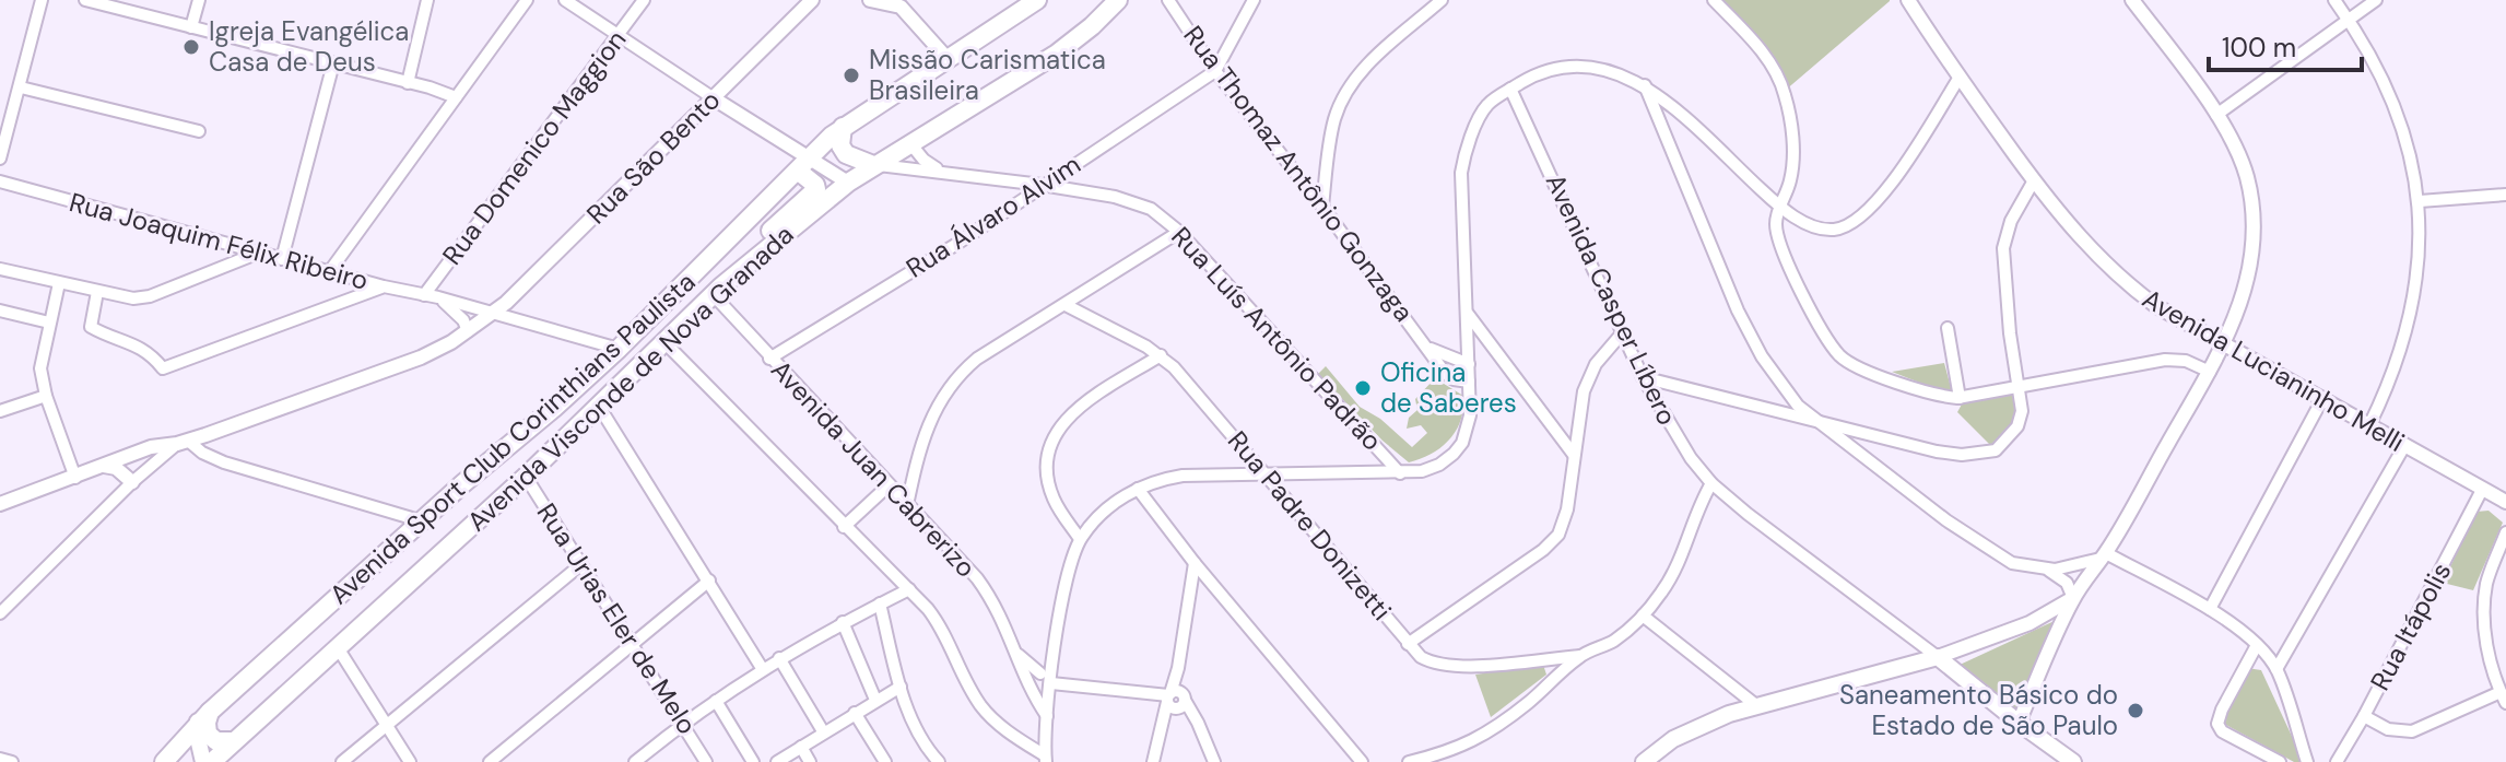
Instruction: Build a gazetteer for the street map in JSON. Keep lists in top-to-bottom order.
{
  "streets": {
    "main road": ["Avenida Visconde de Nova Granada", "Avenida Sport Club Corinthians Paulista"],
    "street": [
      "Rua Domenico Maggion",
      "Rua São Bento",
      "Rua Thomaz Antônio Gonzaga",
      "Rua Álvaro Alvim",
      "Rua Joaquim Félix Ribeiro",
      "Avenida Casper Líbero",
      "Rua Luís Antônio Padrão",
      "Avenida Lucianinho Melli",
      "Avenida Juan Cabrerizo",
      "Rua Padre Donizetti",
      "Rua Urias Eler de Melo",
      "Rua Itápolis"
    ]
  },
  "crossings": [
    ["Rua Domenico Maggion", "Rua Joaquim Félix Ribeiro"],
    ["Rua São Bento", "Rua Joaquim Félix Ribeiro"],
    ["Rua Thomaz Antônio Gonzaga", "Rua Álvaro Alvim"],
    ["Rua Álvaro Alvim", "Rua Luís Antônio Padrão"],
    ["Rua Álvaro Alvim", "Avenida Juan Cabrerizo"],
    ["Rua Joaquim Félix Ribeiro", "Avenida Sport Club Corinthians Paulista"],
    ["Rua Luís Antônio Padrão", "Avenida Visconde de Nova Granada"],
    ["Avenida Lucianinho Melli", "Rua Itápolis"],
    ["Avenida Visconde de Nova Granada", "Avenida Juan Cabrerizo"],
    ["Avenida Visconde de Nova Granada", "Rua Urias Eler de Melo"]
  ],
  "places": [
    "Igreja Evangélica Casa de Deus",
    "Missão Carismatica Brasileira",
    "Oficina de Saberes",
    "Saneamento Básico do Estado de São Paulo"
  ],
  "scale_bar": "100 m"
}
